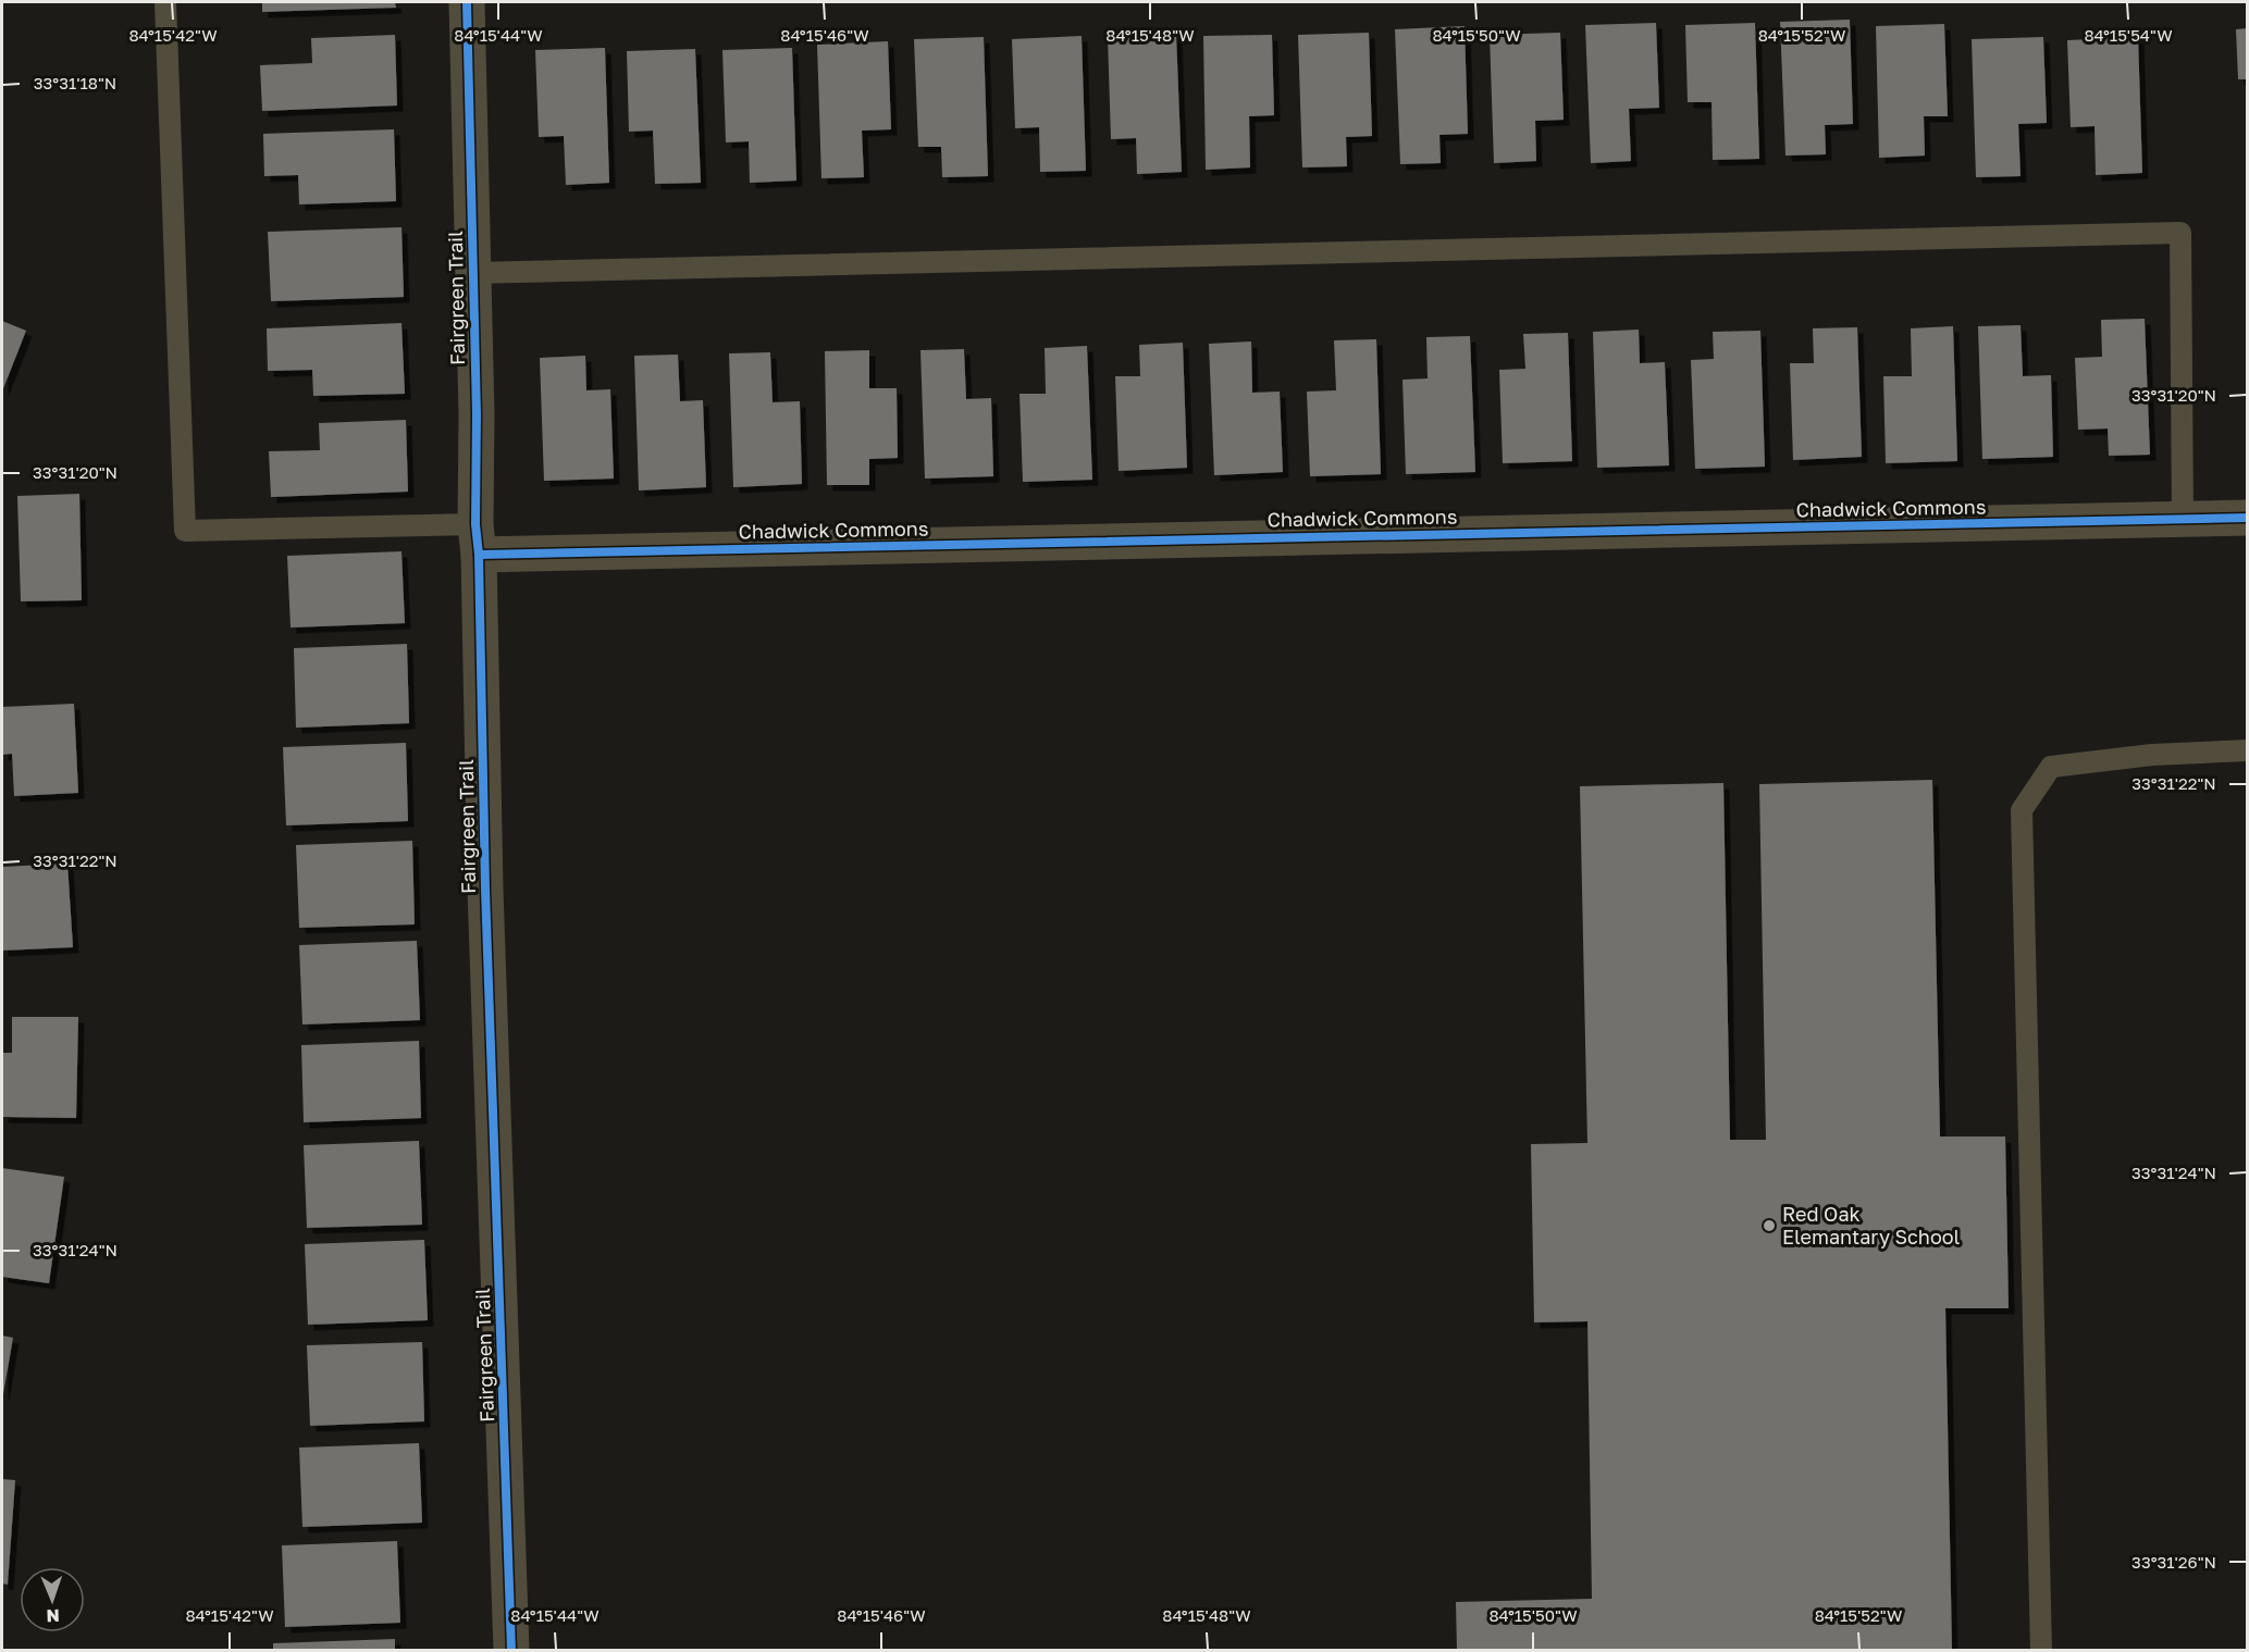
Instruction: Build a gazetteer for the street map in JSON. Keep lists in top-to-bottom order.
{
  "streets": {
    "street": ["Fairgreen Trail", "Chadwick Commons"]
  },
  "crossings": [
    ["Fairgreen Trail", "Chadwick Commons"]
  ],
  "places": ["Red Oak Elemantary School"],
  "north": "bottom",
  "coordinates": [
    "84°15'42\"W",
    "84°15'44\"W",
    "84°15'46\"W",
    "84°15'48\"W",
    "84°15'50\"W",
    "84°15'52\"W",
    "84°15'54\"W",
    "33°31'18\"N",
    "33°31'20\"N",
    "33°31'22\"N",
    "33°31'24\"N",
    "33°31'26\"N"
  ]
}
